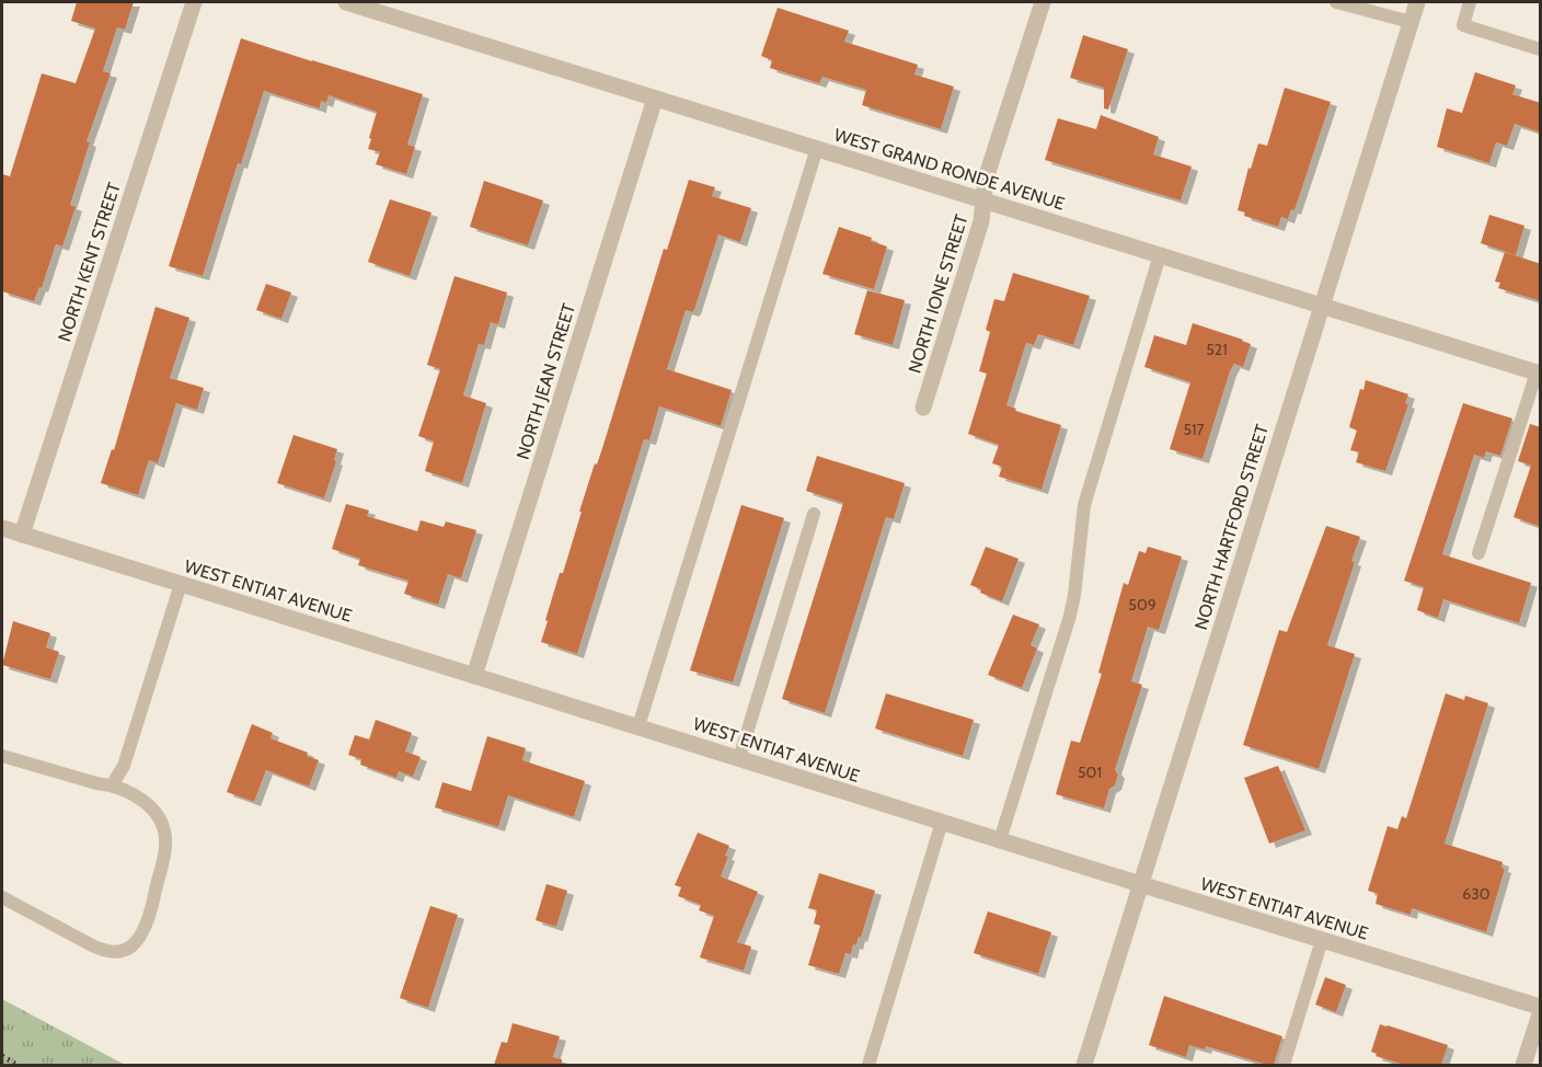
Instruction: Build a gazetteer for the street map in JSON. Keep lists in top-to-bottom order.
{
  "streets": {
    "street": [
      "WEST GRAND RONDE AVENUE",
      "NORTH KENT STREET",
      "NORTH IONE STREET",
      "NORTH JEAN STREET",
      "NORTH HARTFORD STREET",
      "WEST ENTIAT AVENUE"
    ]
  },
  "crossings": [
    ["WEST GRAND RONDE AVENUE", "NORTH IONE STREET"],
    ["WEST GRAND RONDE AVENUE", "NORTH JEAN STREET"],
    ["WEST GRAND RONDE AVENUE", "NORTH HARTFORD STREET"],
    ["NORTH KENT STREET", "WEST ENTIAT AVENUE"],
    ["NORTH JEAN STREET", "WEST ENTIAT AVENUE"],
    ["NORTH HARTFORD STREET", "WEST ENTIAT AVENUE"]
  ],
  "house_numbers": [
    "521",
    "517",
    "509",
    "501",
    "630"
  ]
}
